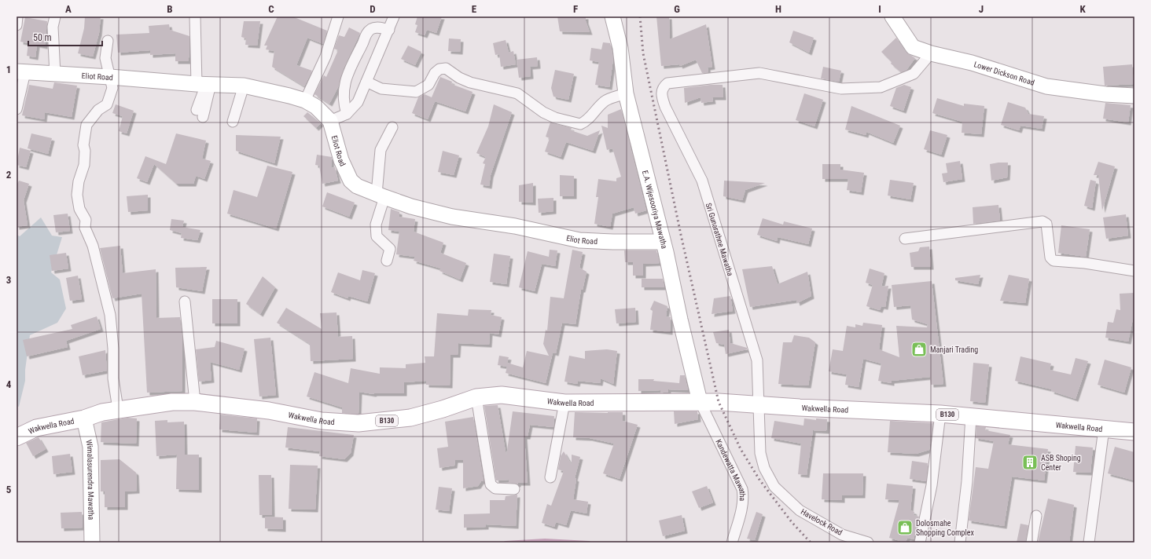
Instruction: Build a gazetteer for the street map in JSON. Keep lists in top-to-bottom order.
{
  "streets": {
    "main road": ["Wakwella Road", "B130"],
    "street": [
      "Lower Dickson Road",
      "Eliot Road",
      "E.A. Wijesooriya Mawatha",
      "Sri Gunarathne Mawatha",
      "Kandewatta Mawatha",
      "Wimalasurendra Mawatha",
      "Havelock Road"
    ]
  },
  "crossings": [
    ["Lower Dickson Road", "Sri Gunarathne Mawatha"],
    ["Eliot Road", "E.A. Wijesooriya Mawatha"],
    ["E.A. Wijesooriya Mawatha", "Wakwella Road"],
    ["E.A. Wijesooriya Mawatha", "Kandewatta Mawatha"],
    ["Sri Gunarathne Mawatha", "Wakwella Road"],
    ["Sri Gunarathne Mawatha", "Havelock Road"],
    ["Wakwella Road", "Kandewatta Mawatha"],
    ["Wakwella Road", "Wimalasurendra Mawatha"],
    ["Wakwella Road", "Havelock Road"]
  ],
  "places": {
    "shop": ["Manjari Trading", "Dolosmahe Shopping Complex"],
    "building": ["ASB Shoping Center"]
  },
  "scale_bar": "50 m",
  "grid": {
    "columns": [
      "A",
      "B",
      "C",
      "D",
      "E",
      "F",
      "G",
      "H",
      "I",
      "J",
      "K"
    ],
    "rows": [
      "1",
      "2",
      "3",
      "4",
      "5"
    ]
  }
}
